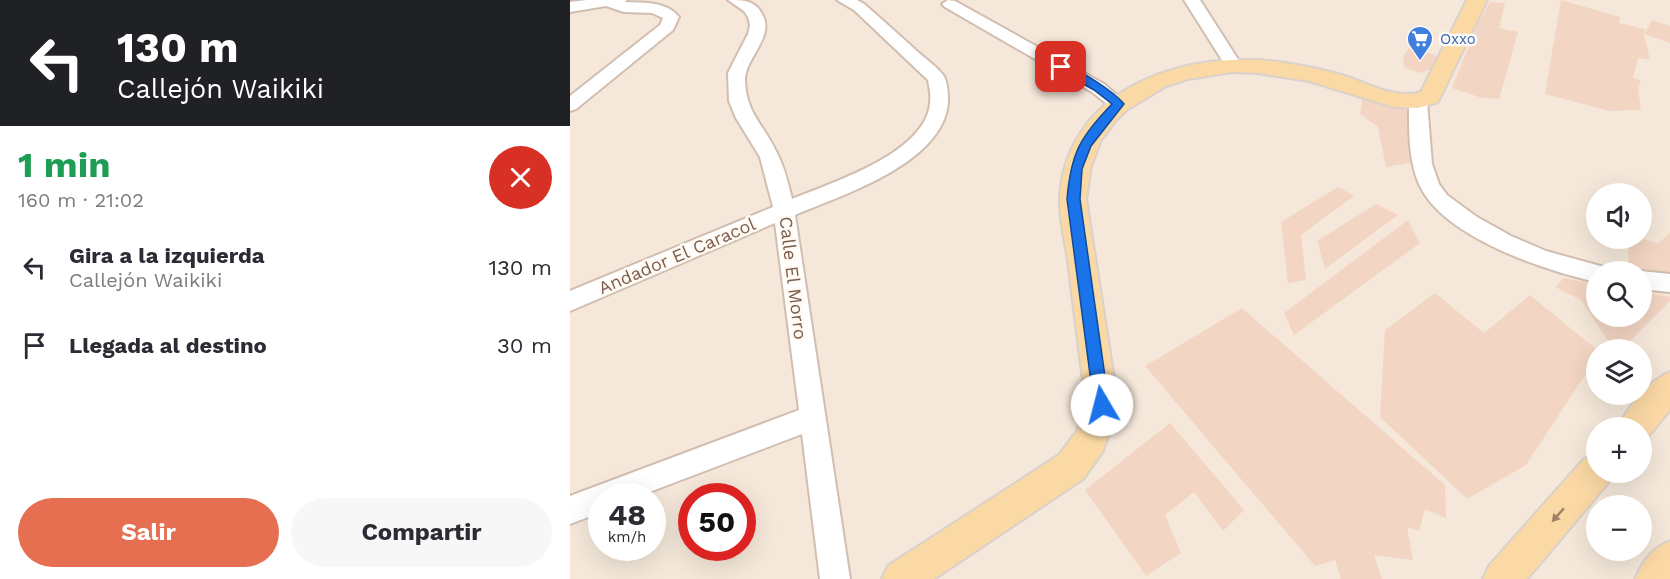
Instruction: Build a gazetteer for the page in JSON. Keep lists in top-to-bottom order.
{
  "streets": {
    "street": ["Andador El Caracol", "Calle El Morro"]
  },
  "crossings": [
    ["Andador El Caracol", "Calle El Morro"]
  ],
  "places": {
    "supermarket": ["Oxxo"]
  },
  "page": {
    "turn": ["130 m", "Callejón Waikiki"],
    "heading": ["1 min", "160 m · 21:02"],
    "map_buttons": ["+", "−"],
    "list": [
      {
        "name": "Gira a la izquierda",
        "note": "Callejón Waikiki",
        "value": "130 m"
      },
      {
        "name": "Llegada al destino",
        "value": "30 m"
      }
    ],
    "speed": "48 km/h",
    "limit": "50",
    "buttons": ["Salir", "Compartir"]
  }
}
